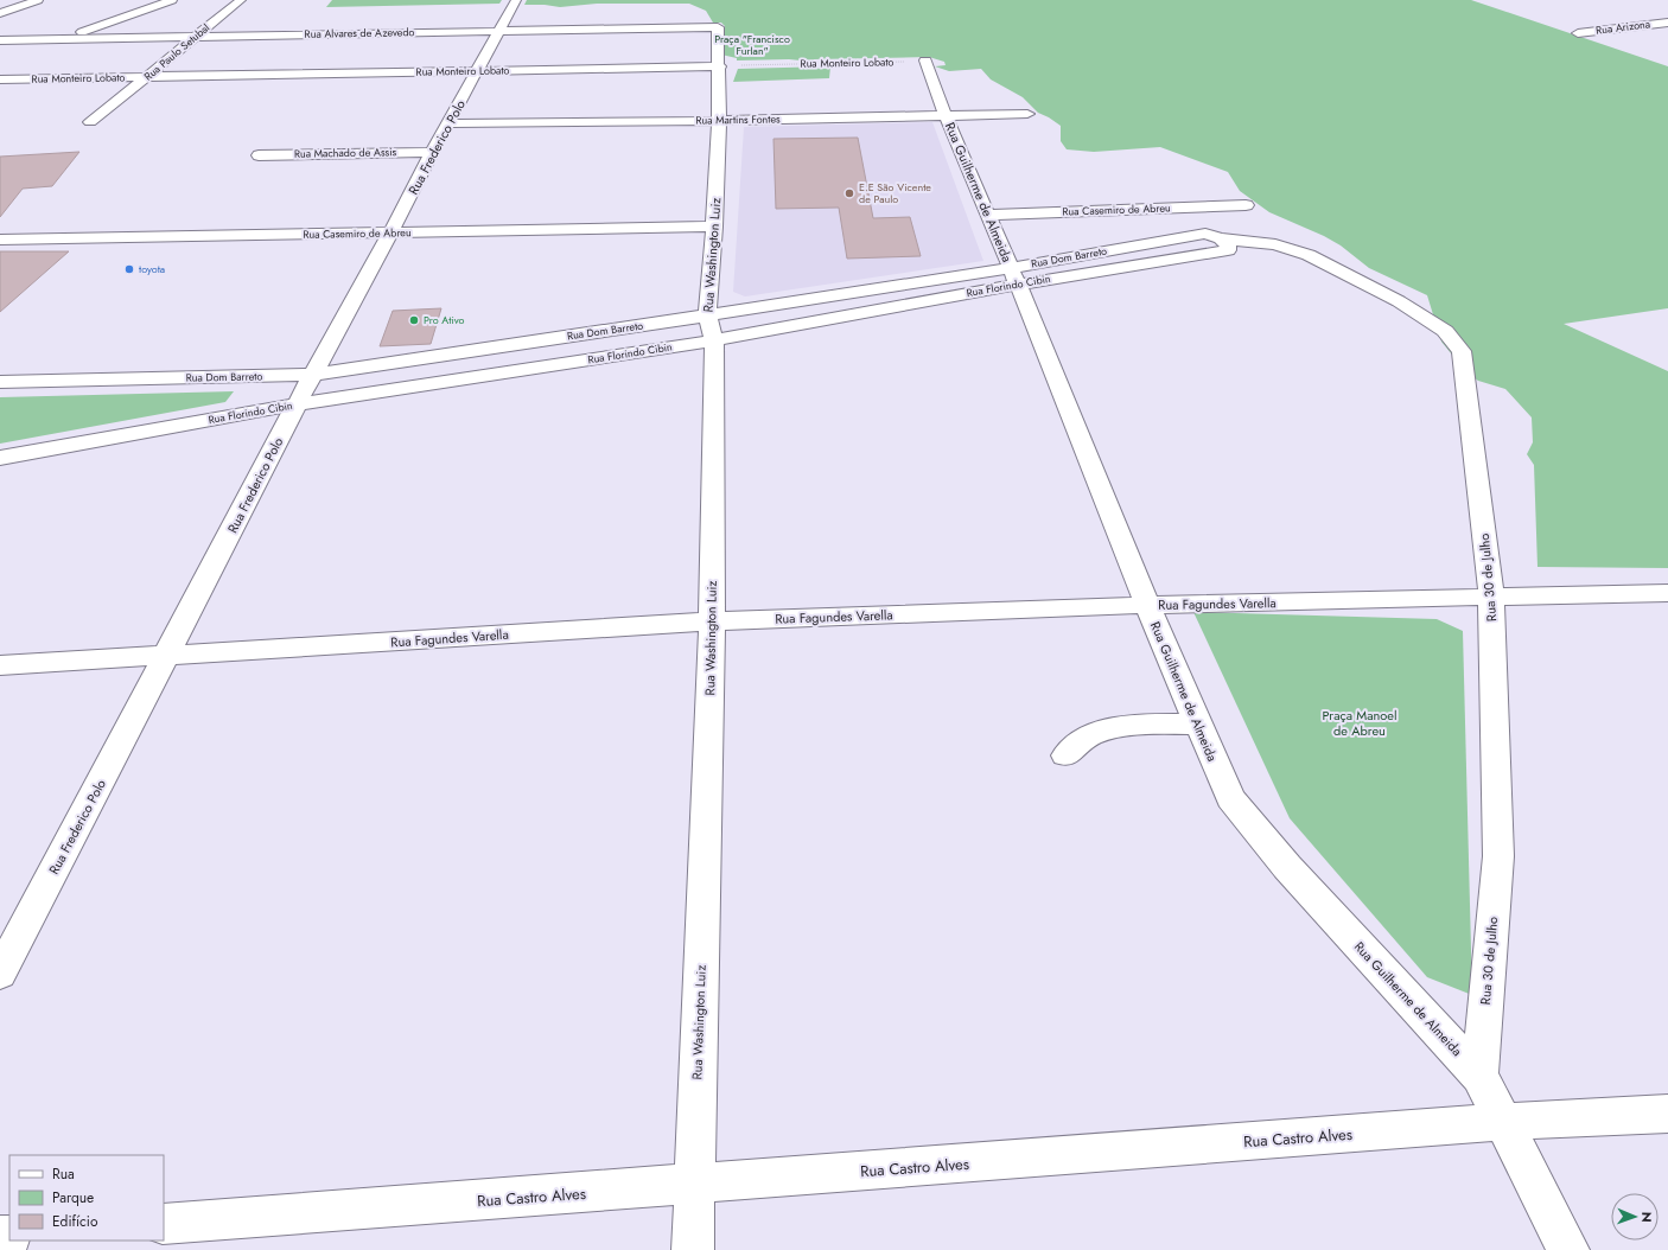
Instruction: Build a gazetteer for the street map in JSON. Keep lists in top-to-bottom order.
{
  "streets": {
    "street": [
      "Rua Arizona",
      "Rua Alvares de Azevedo",
      "Rua Paulo Setubal",
      "Rua Monteiro Lobato",
      "Rua Martins Fontes",
      "Rua Frederico Polo",
      "Rua Machado de Assis",
      "Rua Guilherme de Almeida",
      "Rua Casemiro de Abreu",
      "Rua Washington Luiz",
      "Rua Dom Barreto",
      "Rua Florindo Cibin",
      "Rua 30 de Julho",
      "Rua Fagundes Varella",
      "Rua Castro Alves"
    ]
  },
  "crossings": [
    ["Rua Alvares de Azevedo", "Rua Paulo Setubal"],
    ["Rua Alvares de Azevedo", "Rua Frederico Polo"],
    ["Rua Alvares de Azevedo", "Rua Washington Luiz"],
    ["Rua Paulo Setubal", "Rua Monteiro Lobato"],
    ["Rua Monteiro Lobato", "Rua Frederico Polo"],
    ["Rua Monteiro Lobato", "Rua Guilherme de Almeida"],
    ["Rua Monteiro Lobato", "Rua Washington Luiz"],
    ["Rua Martins Fontes", "Rua Frederico Polo"],
    ["Rua Martins Fontes", "Rua Guilherme de Almeida"],
    ["Rua Martins Fontes", "Rua Washington Luiz"],
    ["Rua Frederico Polo", "Rua Machado de Assis"],
    ["Rua Frederico Polo", "Rua Casemiro de Abreu"],
    ["Rua Frederico Polo", "Rua Dom Barreto"],
    ["Rua Frederico Polo", "Rua Florindo Cibin"],
    ["Rua Frederico Polo", "Rua Fagundes Varella"],
    ["Rua Guilherme de Almeida", "Rua Casemiro de Abreu"],
    ["Rua Guilherme de Almeida", "Rua Dom Barreto"],
    ["Rua Guilherme de Almeida", "Rua Florindo Cibin"],
    ["Rua Guilherme de Almeida", "Rua 30 de Julho"],
    ["Rua Guilherme de Almeida", "Rua Fagundes Varella"],
    ["Rua Guilherme de Almeida", "Rua Castro Alves"],
    ["Rua Casemiro de Abreu", "Rua Washington Luiz"],
    ["Rua Washington Luiz", "Rua Dom Barreto"],
    ["Rua Washington Luiz", "Rua Florindo Cibin"],
    ["Rua Washington Luiz", "Rua Fagundes Varella"],
    ["Rua Washington Luiz", "Rua Castro Alves"],
    ["Rua Dom Barreto", "Rua Florindo Cibin"],
    ["Rua Dom Barreto", "Rua 30 de Julho"],
    ["Rua Florindo Cibin", "Rua 30 de Julho"],
    ["Rua 30 de Julho", "Rua Fagundes Varella"]
  ],
  "parks": ["Praça \"Francisco Furlan\"", "Praça Manoel de Abreu"],
  "places": ["E.E São Vicente de Paulo", "toyota", "Pro Ativo"],
  "legend": ["Rua", "Parque", "Edifício"],
  "north": "right"
}
